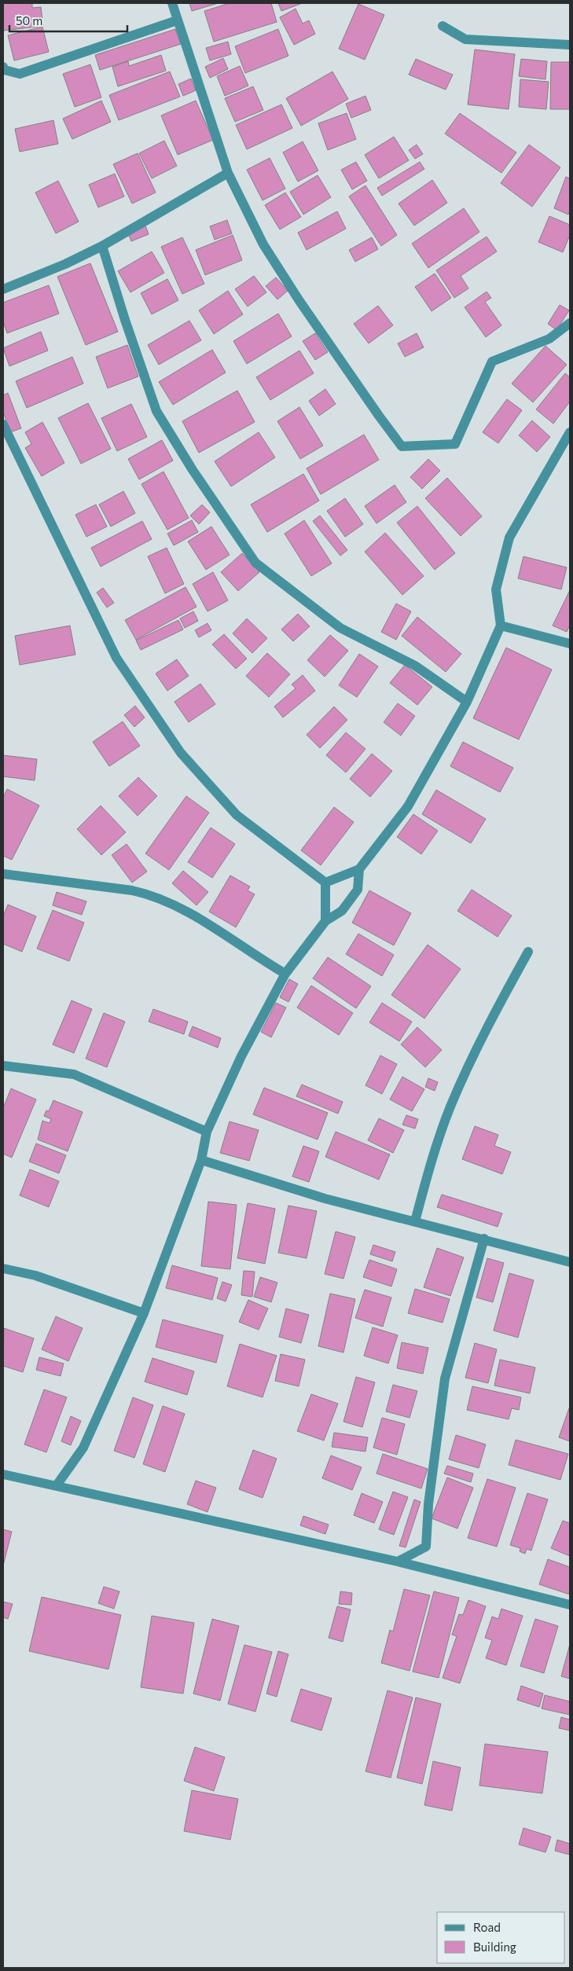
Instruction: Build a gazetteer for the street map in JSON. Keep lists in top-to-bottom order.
{
  "legend": ["Road", "Building"],
  "scale_bar": "50 m"
}
